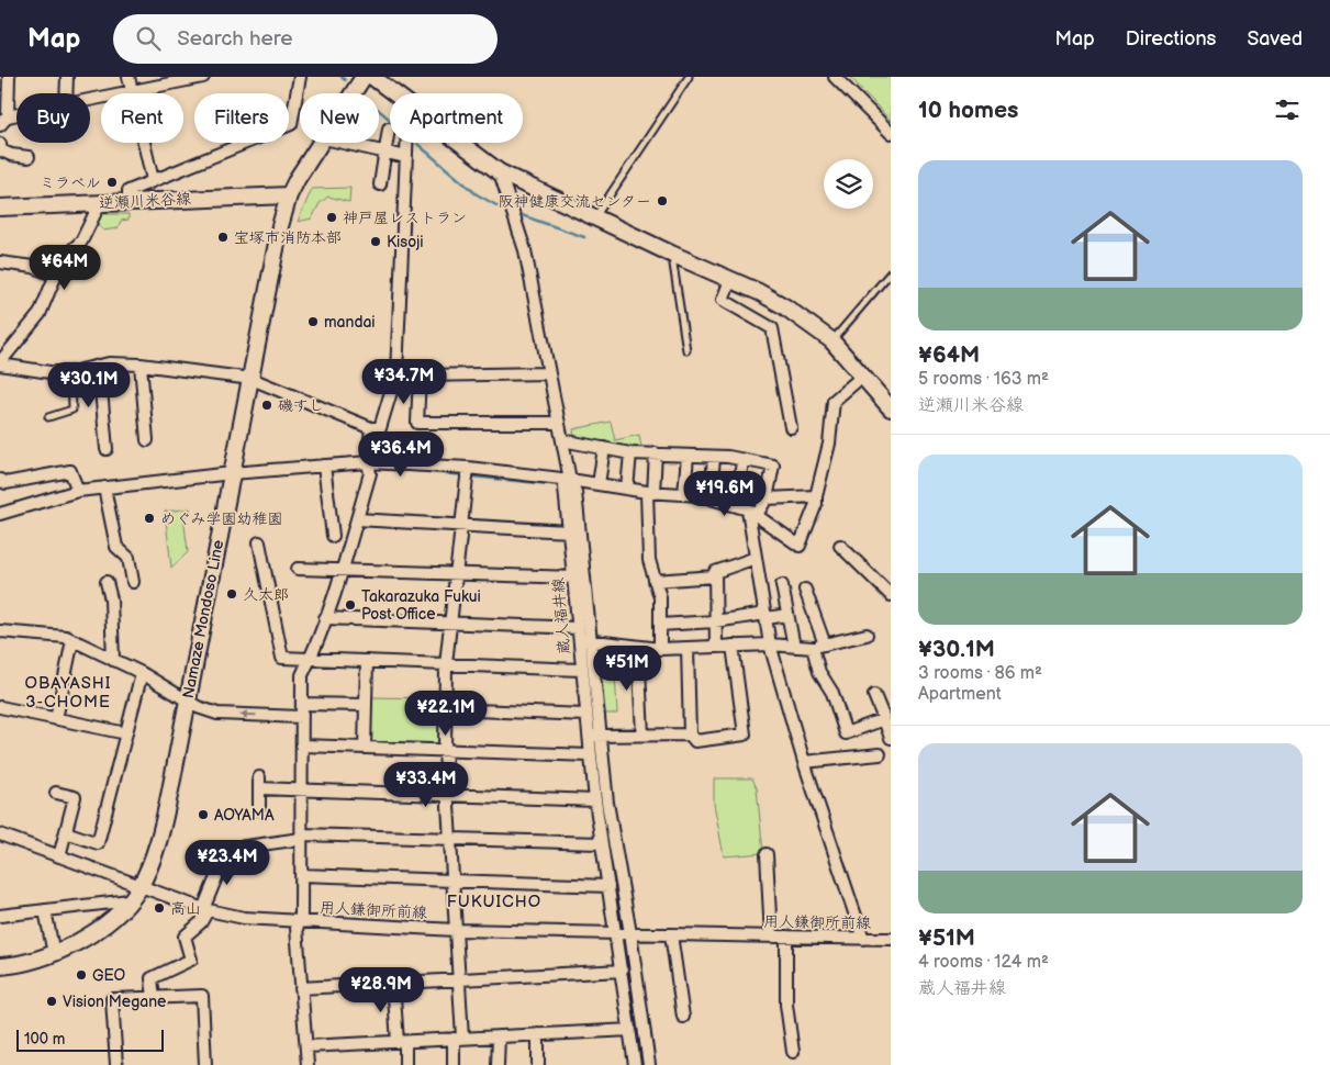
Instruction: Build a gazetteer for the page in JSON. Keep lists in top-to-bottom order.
{
  "streets": {
    "main road": ["逆瀬川米谷線", "Namaze Mondoso Line"],
    "street": ["蔵人福井線", "用人鎌御所前線"]
  },
  "crossings": [
    ["逆瀬川米谷線", "Namaze Mondoso Line"],
    ["蔵人福井線", "用人鎌御所前線"],
    ["Namaze Mondoso Line", "用人鎌御所前線"]
  ],
  "districts": ["OBAYASHI 3-CHOME", "FUKUICHO"],
  "places": [
    "ミラベル",
    "阪神健康交流センター",
    "神戸屋レストラン",
    "宝塚市消防本部",
    "Kisoji",
    "mandai",
    "磯すし",
    "めぐみ学園幼稚園",
    "久太郎",
    "Takarazuka Fukui Post Office",
    "AOYAMA",
    "高山",
    "GEO",
    "Vision Megane"
  ],
  "scale_bar": "100 m",
  "page": {
    "header": "Map",
    "search": "Search here",
    "nav": ["Map", "Directions", "Saved"],
    "heading": "10 homes",
    "chip": [
      "Buy",
      "Rent",
      "Filters",
      "New",
      "Apartment"
    ],
    "list": [
      {
        "name": "¥64M",
        "note": "5 rooms · 163 m² · 逆瀬川米谷線"
      },
      {
        "name": "¥30.1M",
        "note": "3 rooms · 86 m² · Apartment"
      },
      {
        "name": "¥51M",
        "note": "4 rooms · 124 m² · 蔵人福井線"
      }
    ],
    "price": [
      "¥64M",
      "¥34.7M",
      "¥30.1M",
      "¥36.4M",
      "¥19.6M",
      "¥51M",
      "¥22.1M",
      "¥33.4M",
      "¥23.4M",
      "¥28.9M"
    ],
    "scale": "100 m"
  }
}
